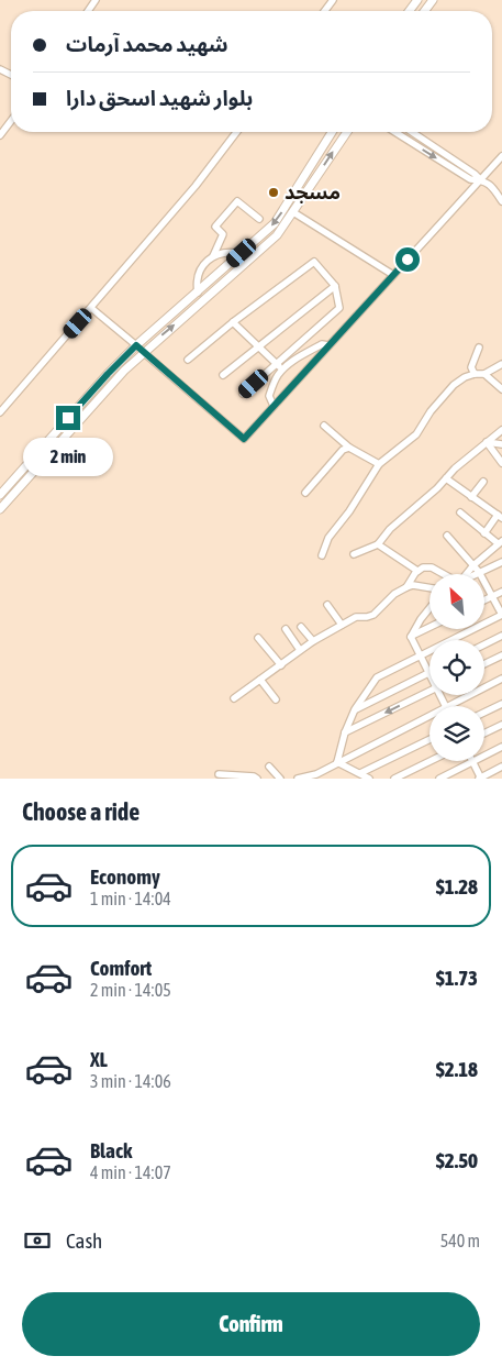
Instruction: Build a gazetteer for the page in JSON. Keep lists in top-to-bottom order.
{
  "places": ["مسجد"],
  "north": "top left",
  "page": {
    "banner": ["شهید محمد آرمات", "بلوار شهید اسحق دارا"],
    "bubble": "2 min",
    "heading": "Choose a ride",
    "list": [
      {
        "name": "Economy",
        "note": "1 min · 14:04",
        "value": "$1.28"
      },
      {
        "name": "Comfort",
        "note": "2 min · 14:05",
        "value": "$1.73"
      },
      {
        "name": "XL",
        "note": "3 min · 14:06",
        "value": "$2.18"
      },
      {
        "name": "Black",
        "note": "4 min · 14:07",
        "value": "$2.50"
      }
    ],
    "pay": ["Cash", "540 m"],
    "buttons": "Confirm"
  }
}
